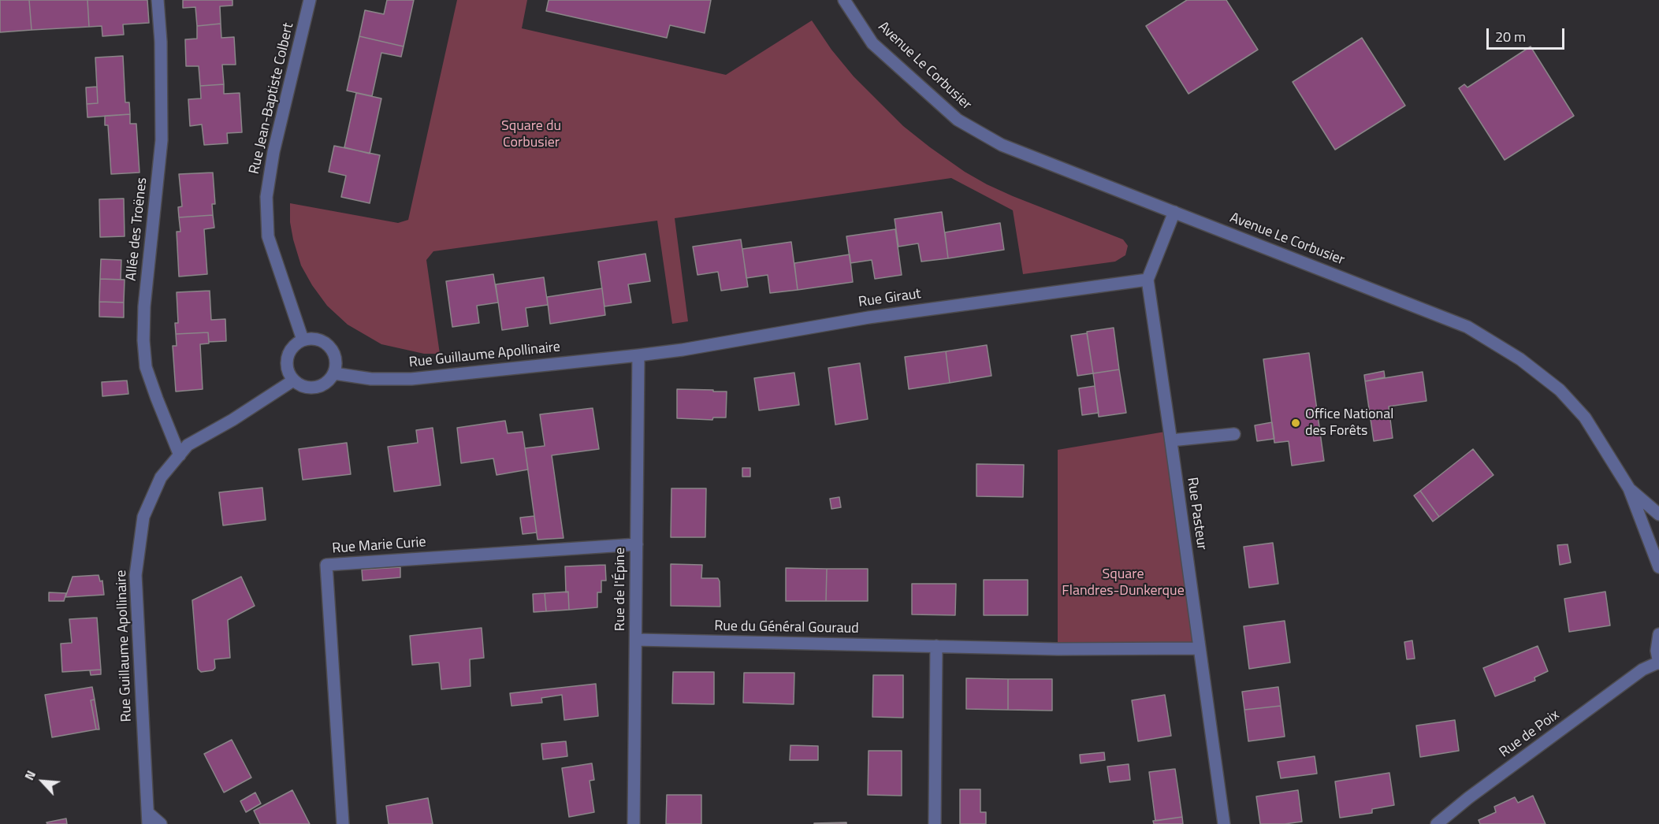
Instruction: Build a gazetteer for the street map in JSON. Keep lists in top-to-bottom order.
{
  "streets": {
    "street": [
      "Avenue Le Corbusier",
      "Rue Jean-Baptiste Colbert",
      "Allée des Troënes",
      "Rue Giraut",
      "Rue Guillaume Apollinaire",
      "Rue Pasteur",
      "Rue Marie Curie",
      "Rue de l'Épine",
      "Rue du Général Gouraud",
      "Rue de Poix"
    ]
  },
  "crossings": [
    ["Avenue Le Corbusier", "Rue Pasteur"],
    ["Rue Jean-Baptiste Colbert", "Rue Guillaume Apollinaire"],
    ["Allée des Troënes", "Rue Guillaume Apollinaire"],
    ["Rue Giraut", "Rue Guillaume Apollinaire"],
    ["Rue Giraut", "Rue Pasteur"],
    ["Rue Giraut", "Rue de l'Épine"],
    ["Rue Guillaume Apollinaire", "Rue de l'Épine"],
    ["Rue Pasteur", "Rue du Général Gouraud"],
    ["Rue Marie Curie", "Rue de l'Épine"],
    ["Rue de l'Épine", "Rue du Général Gouraud"]
  ],
  "parks": ["Square du Corbusier", "Square Flandres-Dunkerque"],
  "places": ["Office National des Forêts"],
  "scale_bar": "20 m",
  "north": "top left"
}
